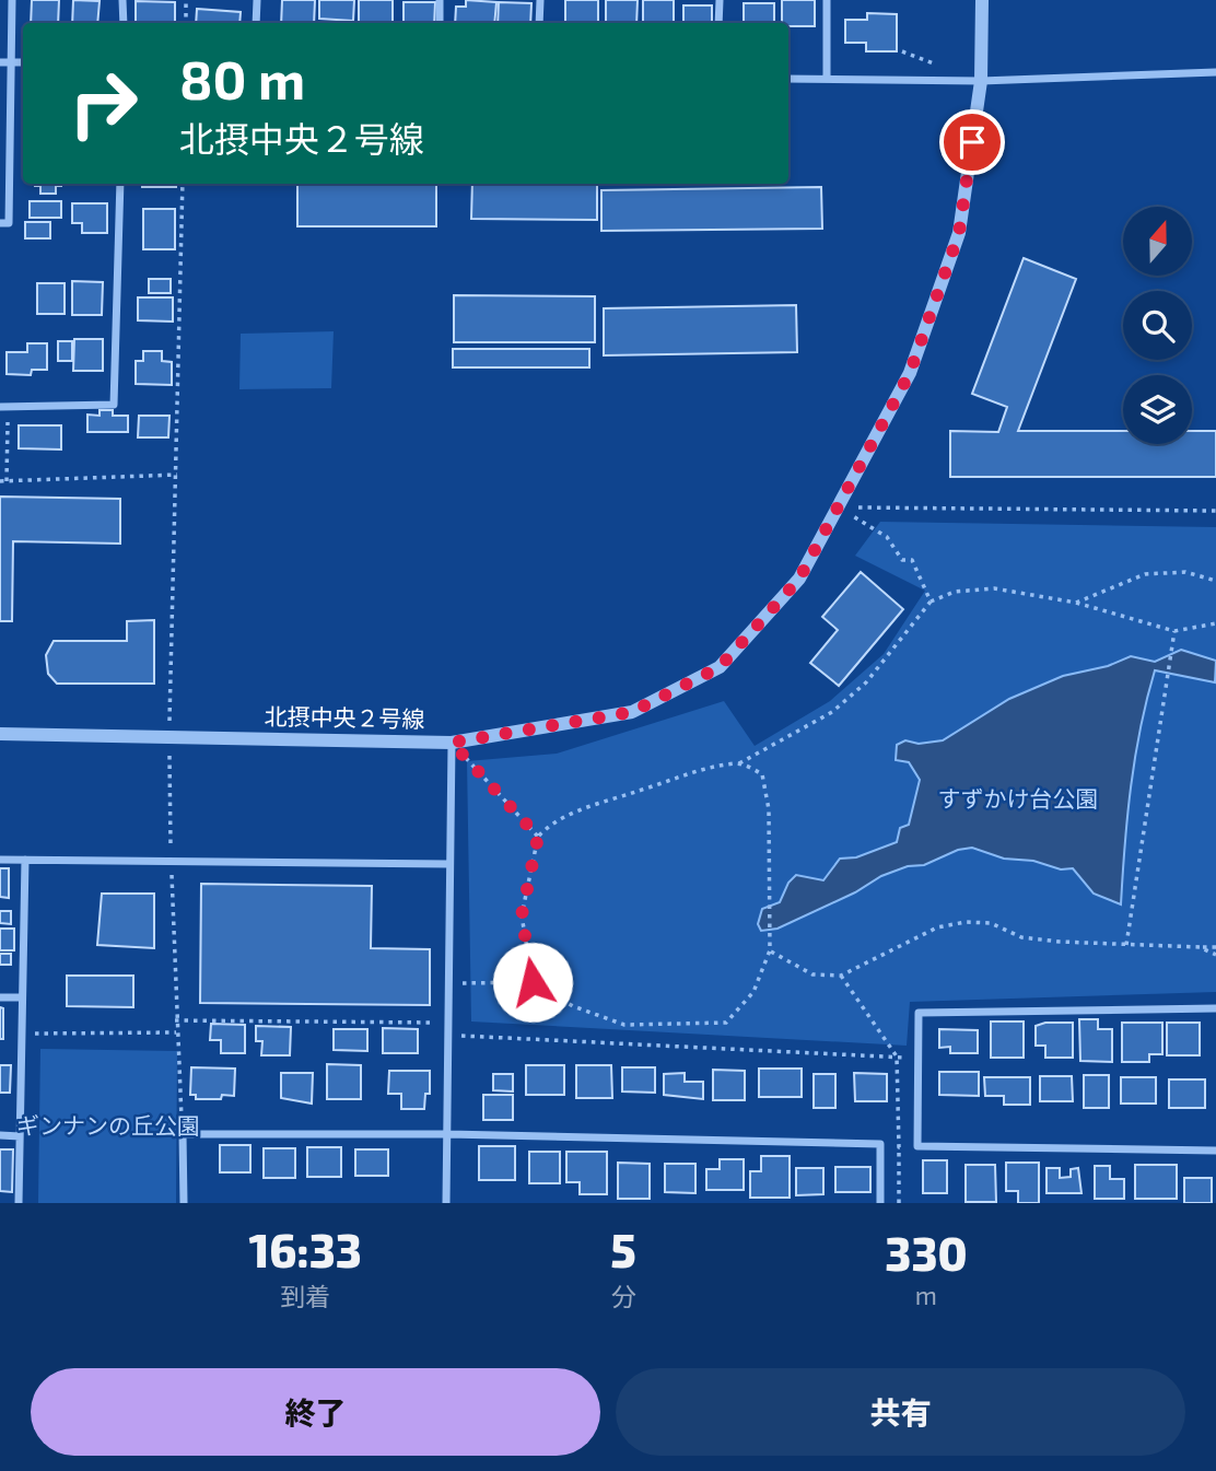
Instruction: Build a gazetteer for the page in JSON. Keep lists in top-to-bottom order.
{
  "streets": {
    "street": ["北摂中央２号線"]
  },
  "parks": ["すずかけ台公園", "ギンナンの丘公園"],
  "north": "top",
  "page": {
    "turn": ["80 m", "北摂中央２号線"],
    "eta": [
      "16:33",
      "到着",
      "5",
      "分",
      "330",
      "m"
    ],
    "buttons": ["終了", "共有"]
  }
}
